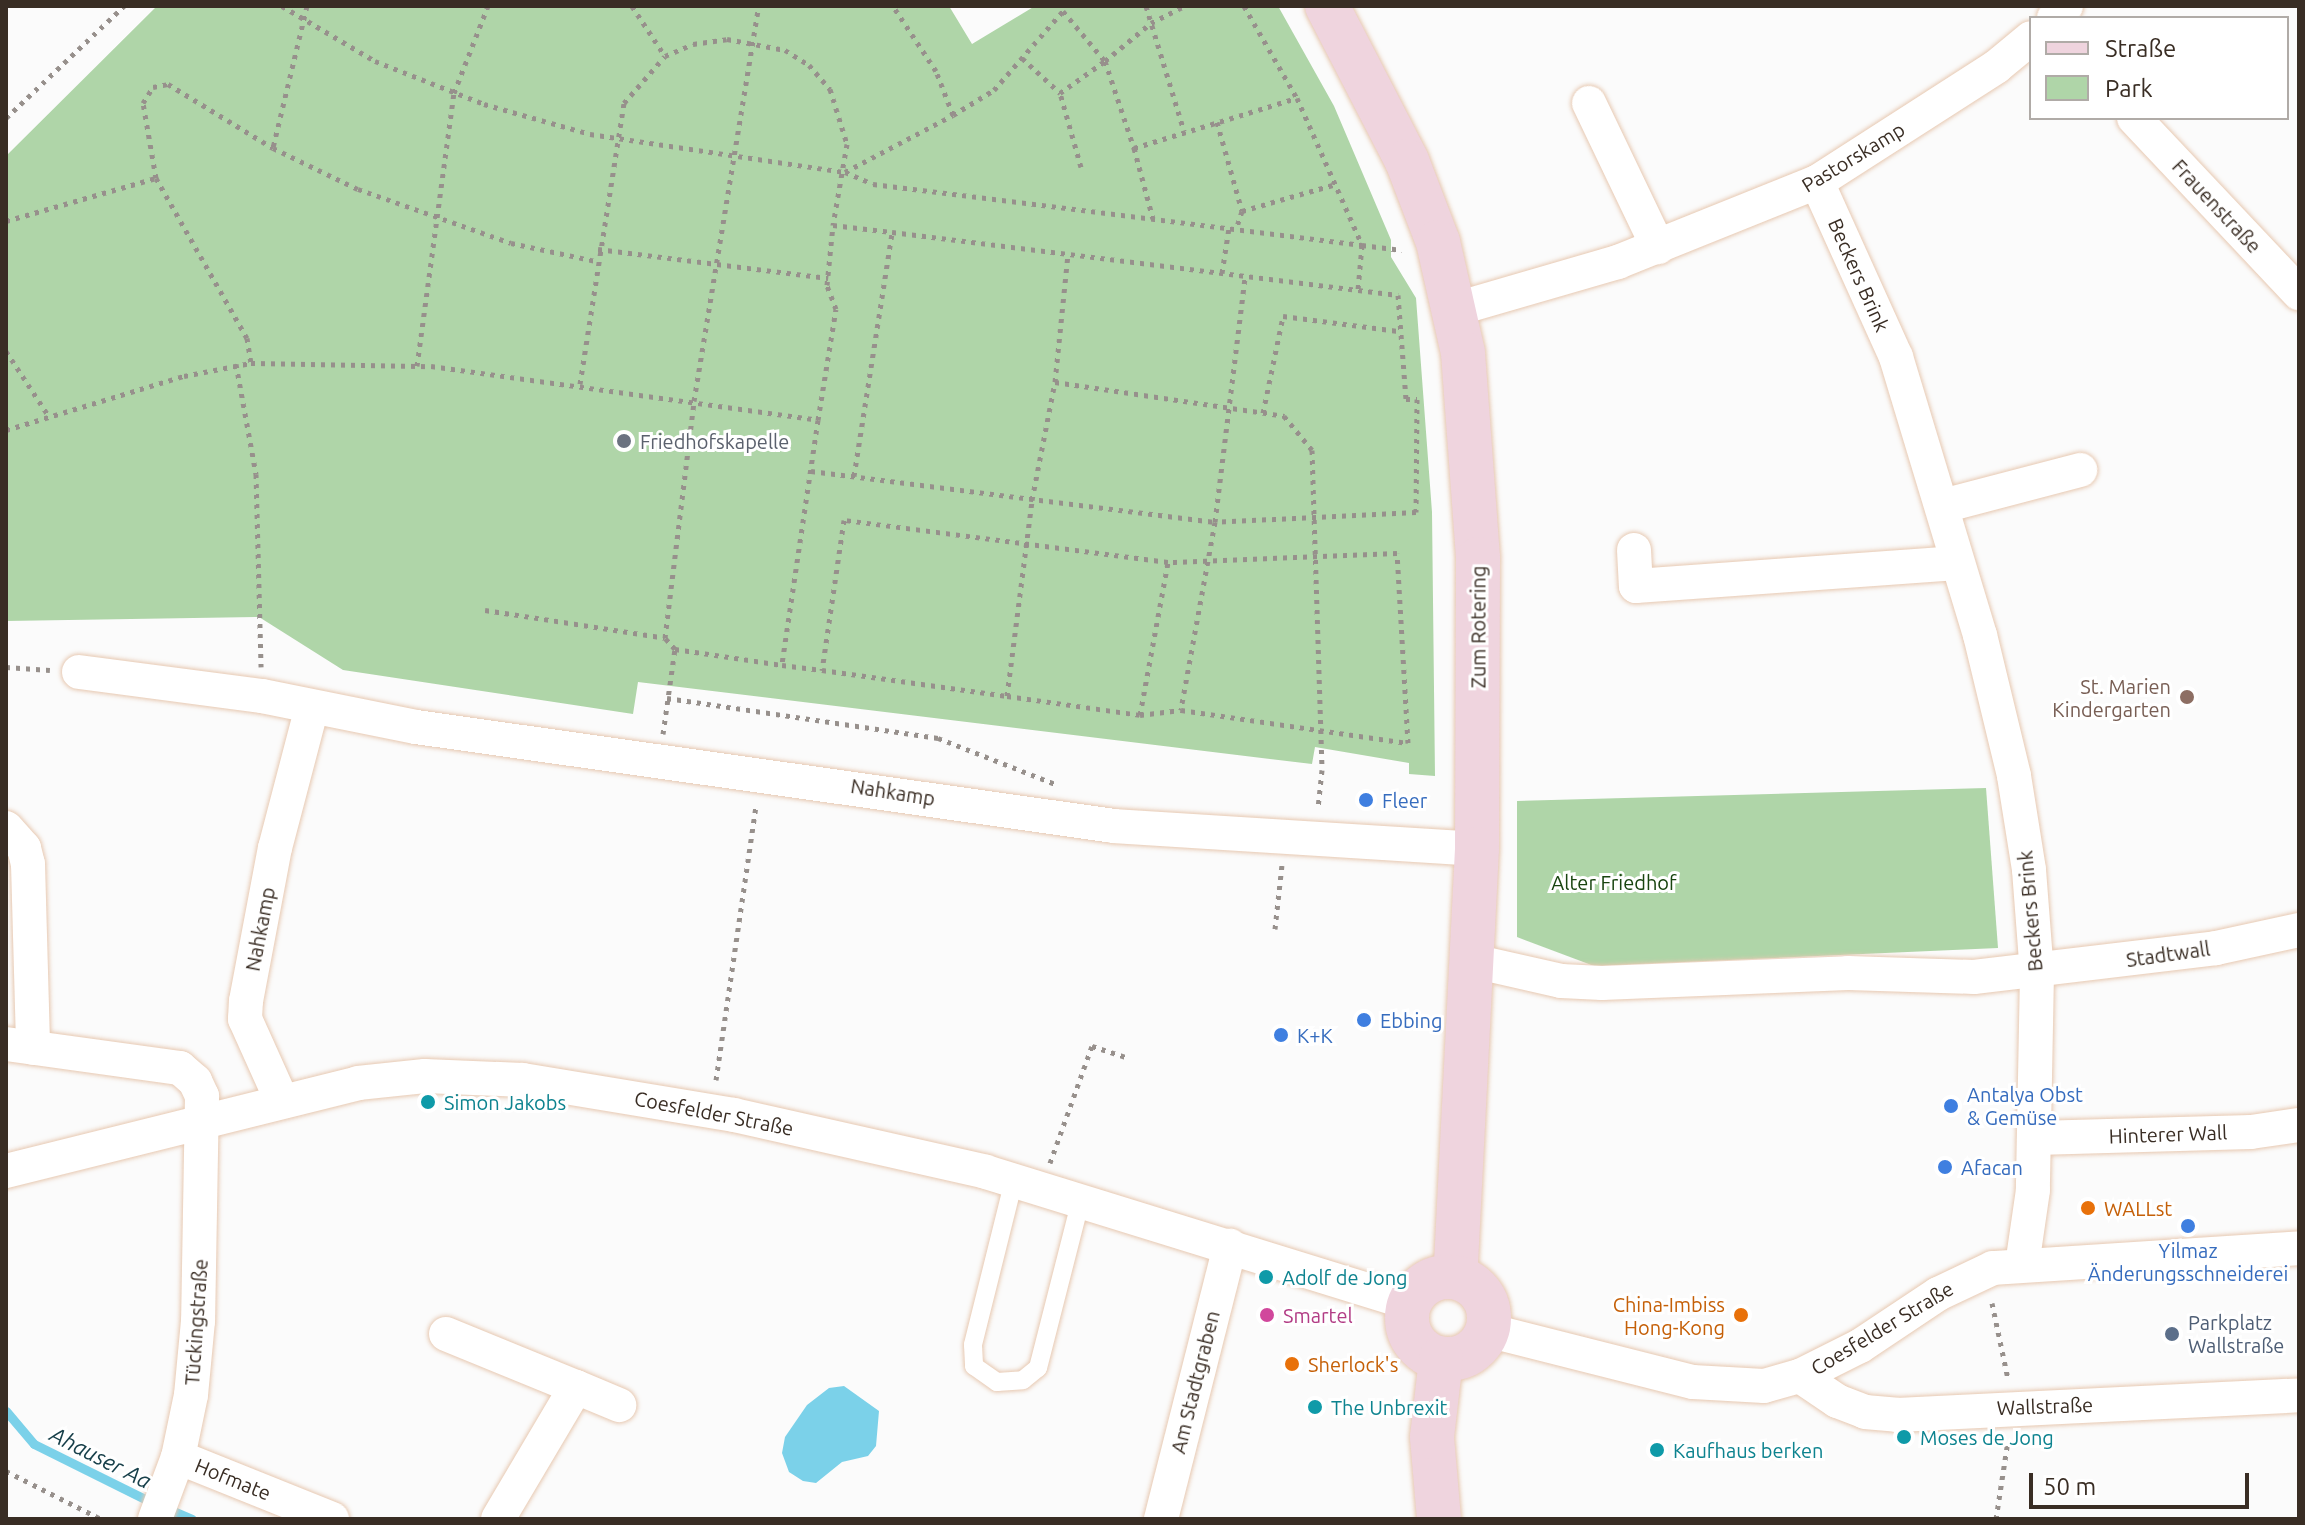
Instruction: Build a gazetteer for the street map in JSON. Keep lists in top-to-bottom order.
{
  "streets": {
    "street": [
      "Pastorskamp",
      "Frauenstraße",
      "Beckers Brink",
      "Zum Rotering",
      "Nahkamp",
      "Stadtwall",
      "Coesfelder Straße",
      "Hinterer Wall",
      "Tückingstraße",
      "Am Stadtgraben",
      "Wallstraße",
      "Hofmate"
    ]
  },
  "crossings": [
    ["Pastorskamp", "Beckers Brink"],
    ["Pastorskamp", "Zum Rotering"],
    ["Beckers Brink", "Stadtwall"],
    ["Beckers Brink", "Coesfelder Straße"],
    ["Beckers Brink", "Hinterer Wall"],
    ["Zum Rotering", "Nahkamp"],
    ["Zum Rotering", "Stadtwall"],
    ["Zum Rotering", "Coesfelder Straße"],
    ["Nahkamp", "Coesfelder Straße"],
    ["Coesfelder Straße", "Tückingstraße"],
    ["Coesfelder Straße", "Am Stadtgraben"],
    ["Coesfelder Straße", "Wallstraße"],
    ["Tückingstraße", "Hofmate"]
  ],
  "water": ["Ahauser Aa"],
  "parks": ["Alter Friedhof"],
  "places": [
    "Friedhofskapelle",
    "St. Marien Kindergarten",
    "Fleer",
    "Ebbing",
    "K+K",
    "Simon Jakobs",
    "Antalya Obst & Gemüse",
    "Afacan",
    "WALLst",
    "Yilmaz Änderungsschneiderei",
    "Adolf de Jong",
    "Smartel",
    "China-Imbiss Hong-Kong",
    "Parkplatz Wallstraße",
    "Sherlock's",
    "The Unbrexit",
    "Moses de Jong",
    "Kaufhaus berken"
  ],
  "legend": ["Straße", "Park"],
  "scale_bar": "50 m"
}
